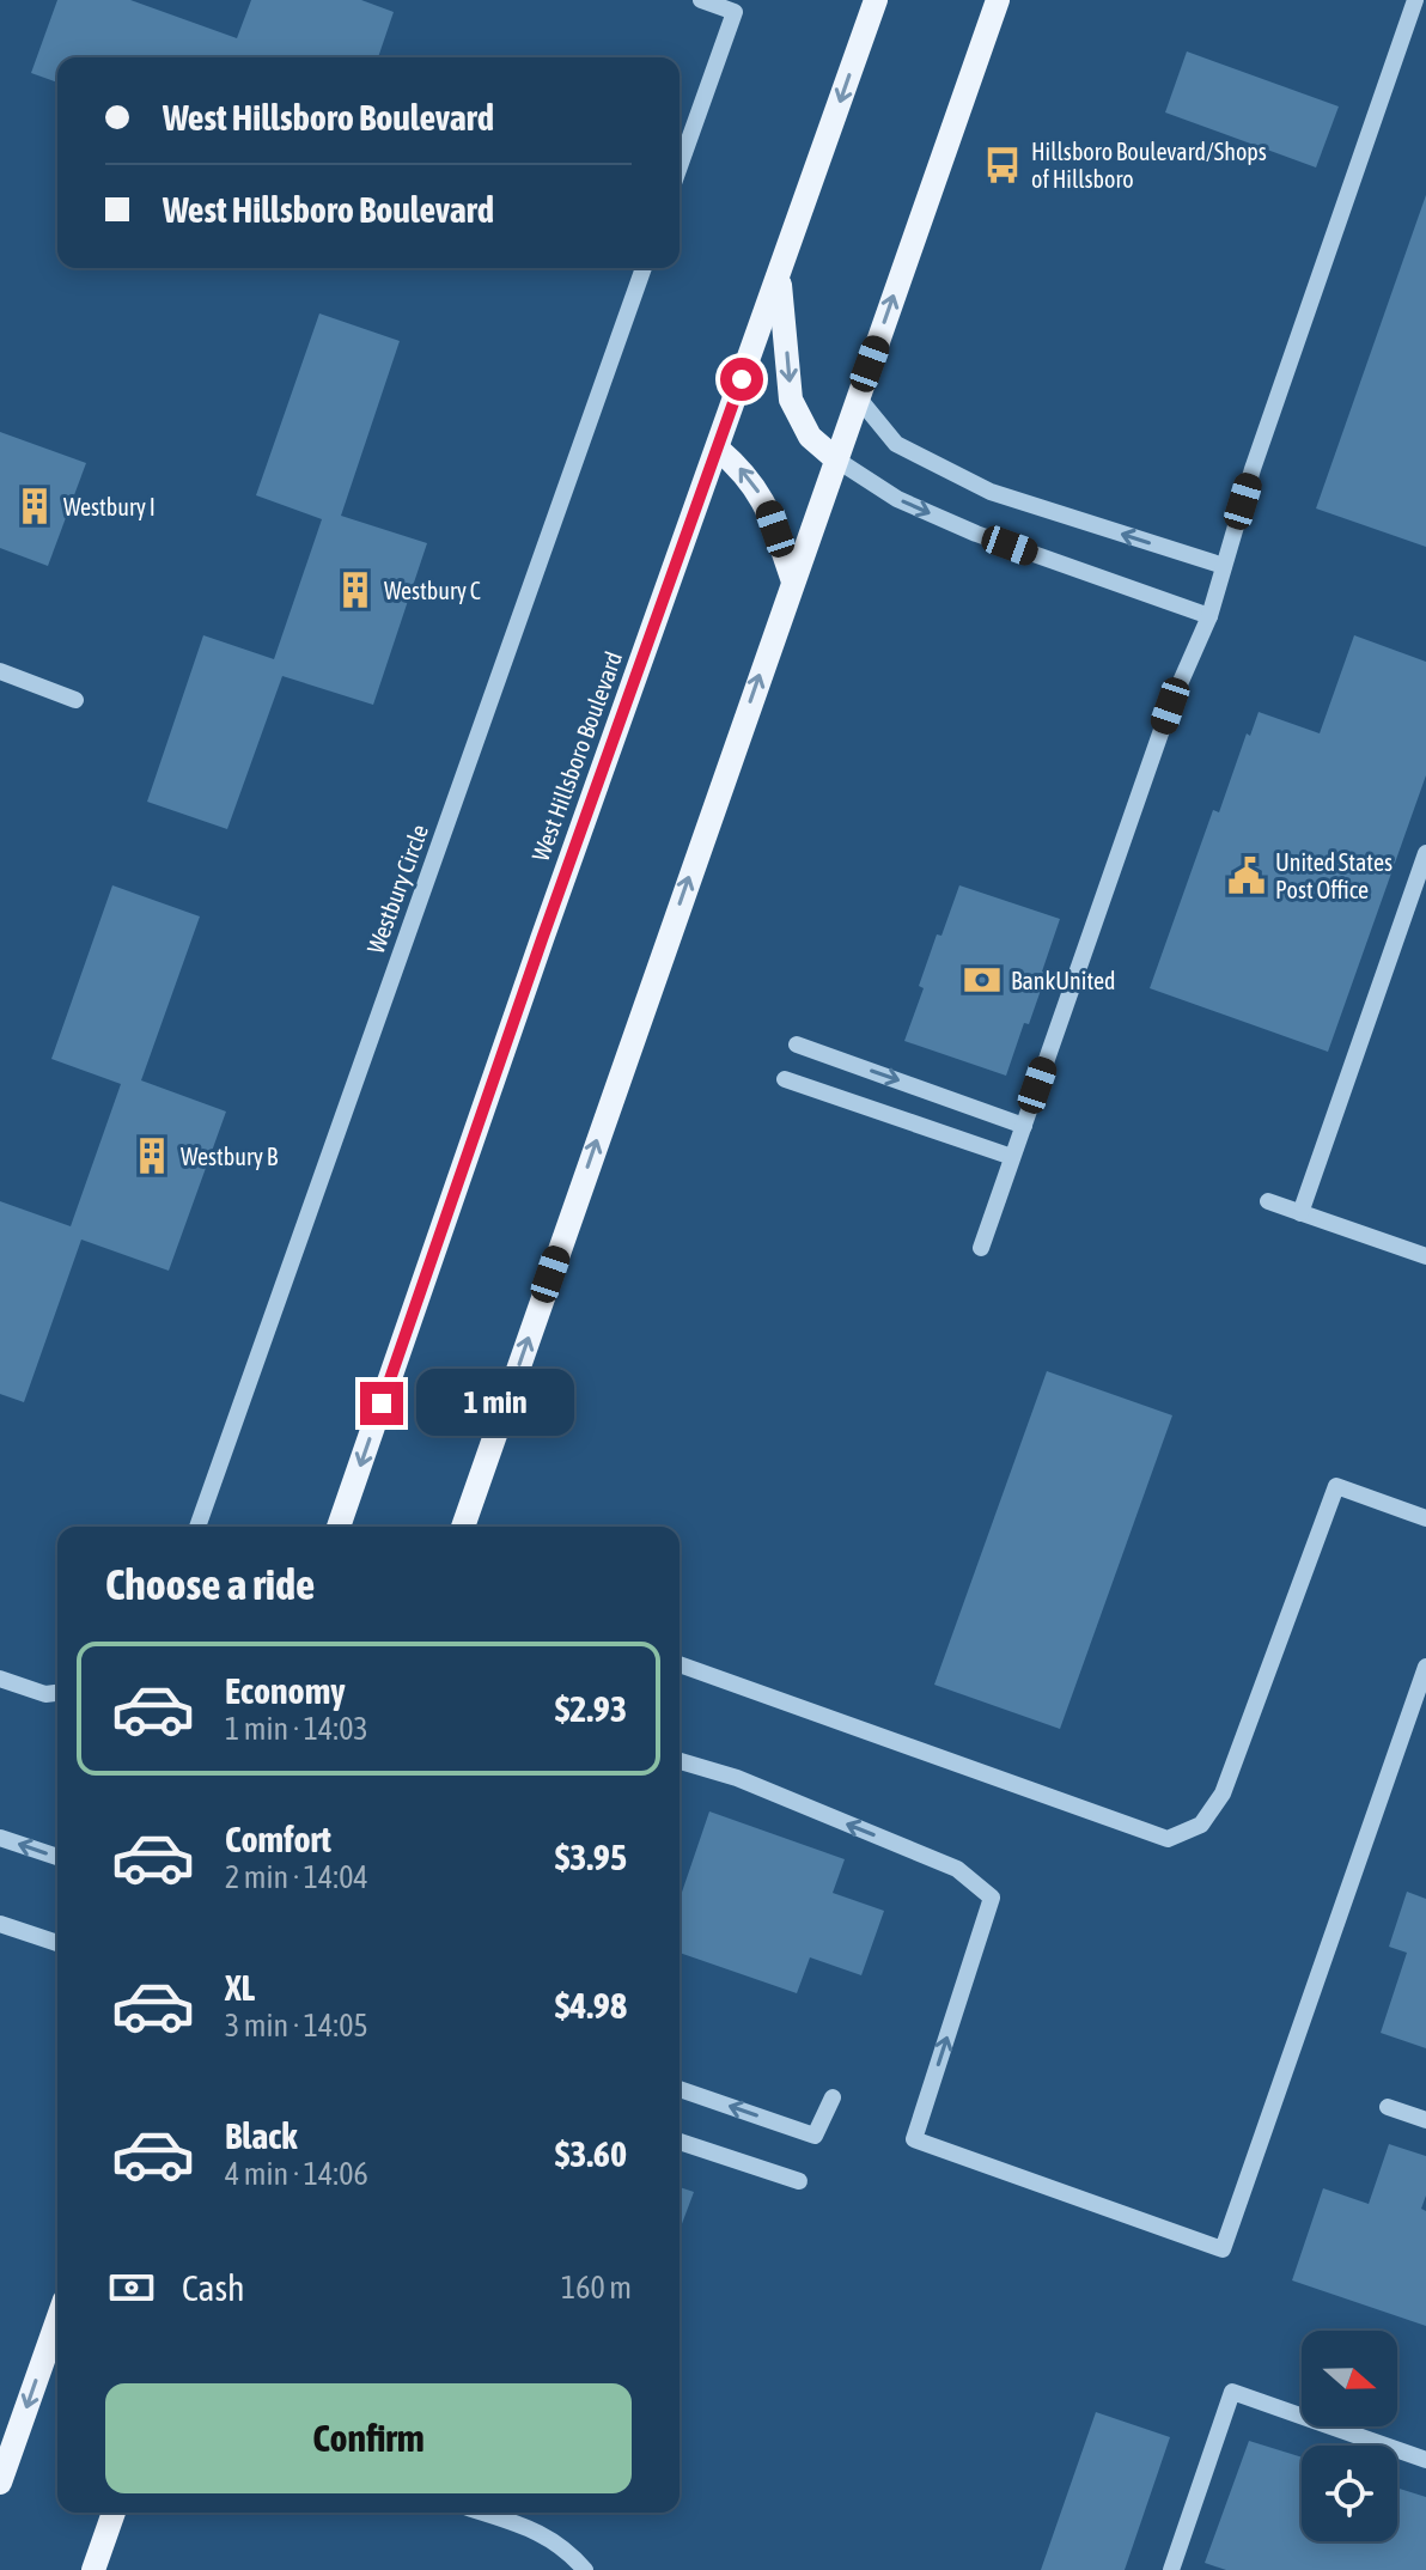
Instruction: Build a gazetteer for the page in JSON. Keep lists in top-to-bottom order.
{
  "streets": {
    "main road": ["West Hillsboro Boulevard"],
    "street": ["Westbury Circle"]
  },
  "places": {
    "bus stop": ["Hillsboro Boulevard/Shops of Hillsboro"],
    "building": ["Westbury I", "Westbury C", "Westbury B"],
    "public building": ["United States Post Office"],
    "bank": ["BankUnited"]
  },
  "north": "right",
  "page": {
    "banner": ["West Hillsboro Boulevard", "West Hillsboro Boulevard"],
    "bubble": "1 min",
    "heading": "Choose a ride",
    "list": [
      {
        "name": "Economy",
        "note": "1 min · 14:03",
        "value": "$2.93"
      },
      {
        "name": "Comfort",
        "note": "2 min · 14:04",
        "value": "$3.95"
      },
      {
        "name": "XL",
        "note": "3 min · 14:05",
        "value": "$4.98"
      },
      {
        "name": "Black",
        "note": "4 min · 14:06",
        "value": "$3.60"
      }
    ],
    "pay": ["Cash", "160 m"],
    "buttons": "Confirm"
  }
}
